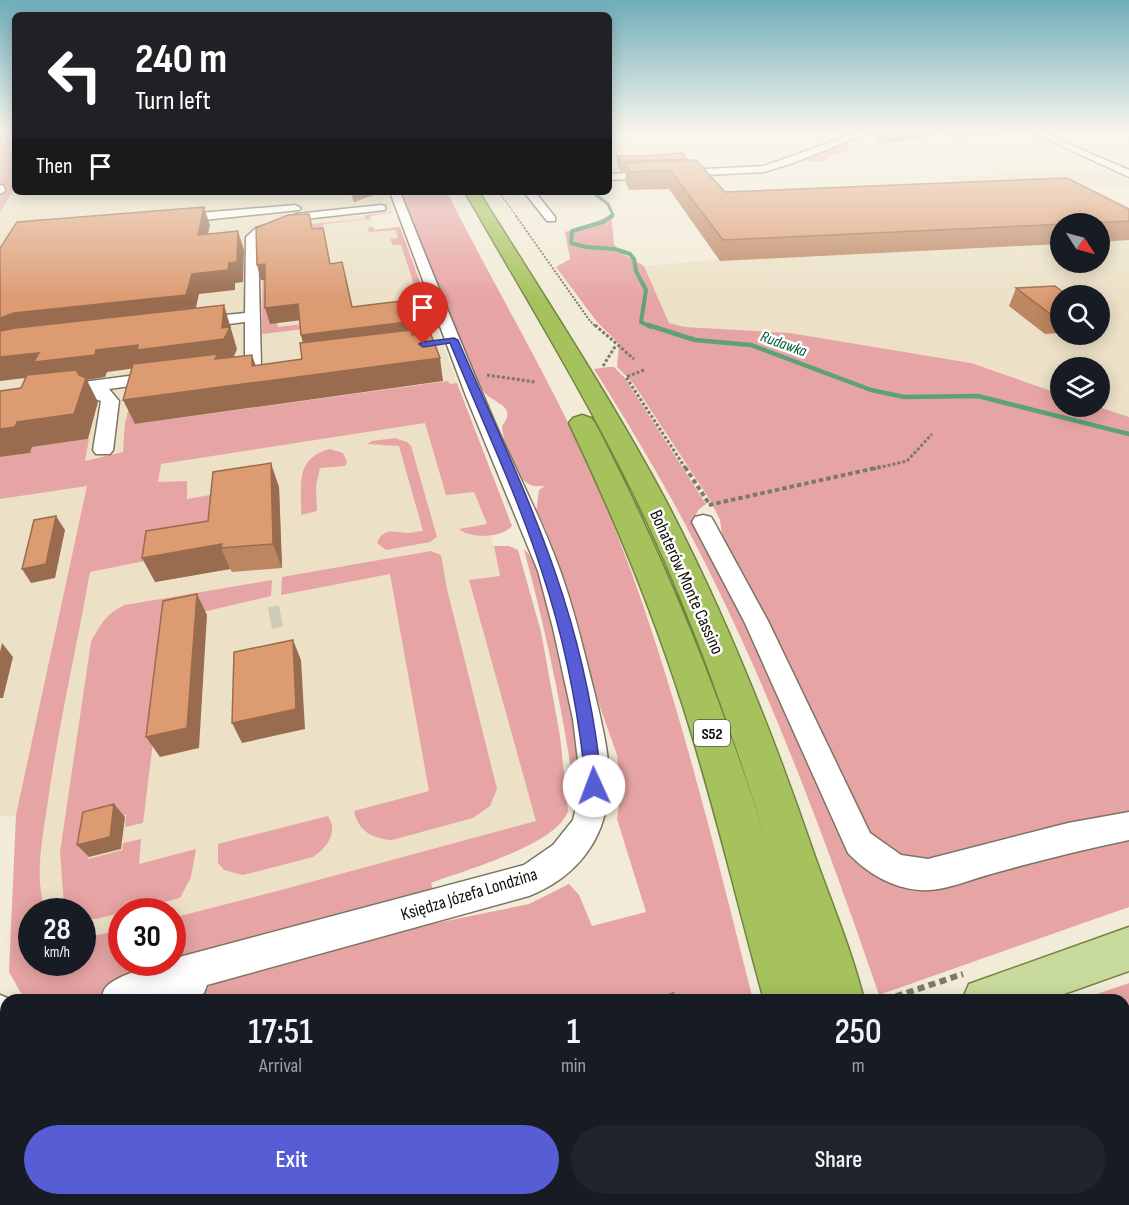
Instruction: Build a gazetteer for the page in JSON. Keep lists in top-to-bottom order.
{
  "streets": {
    "highway": ["Bohaterów Monte Cassino", "S52"],
    "street": ["Księdza Józefa Londzina"]
  },
  "water": ["Rudawka"],
  "north": "bottom right",
  "page": {
    "turn": ["240 m", "Turn left"],
    "then": "Then",
    "speed": "28 km/h",
    "limit": "30",
    "eta": [
      "17:51",
      "Arrival",
      "1",
      "min",
      "250",
      "m"
    ],
    "buttons": ["Exit", "Share"]
  }
}
